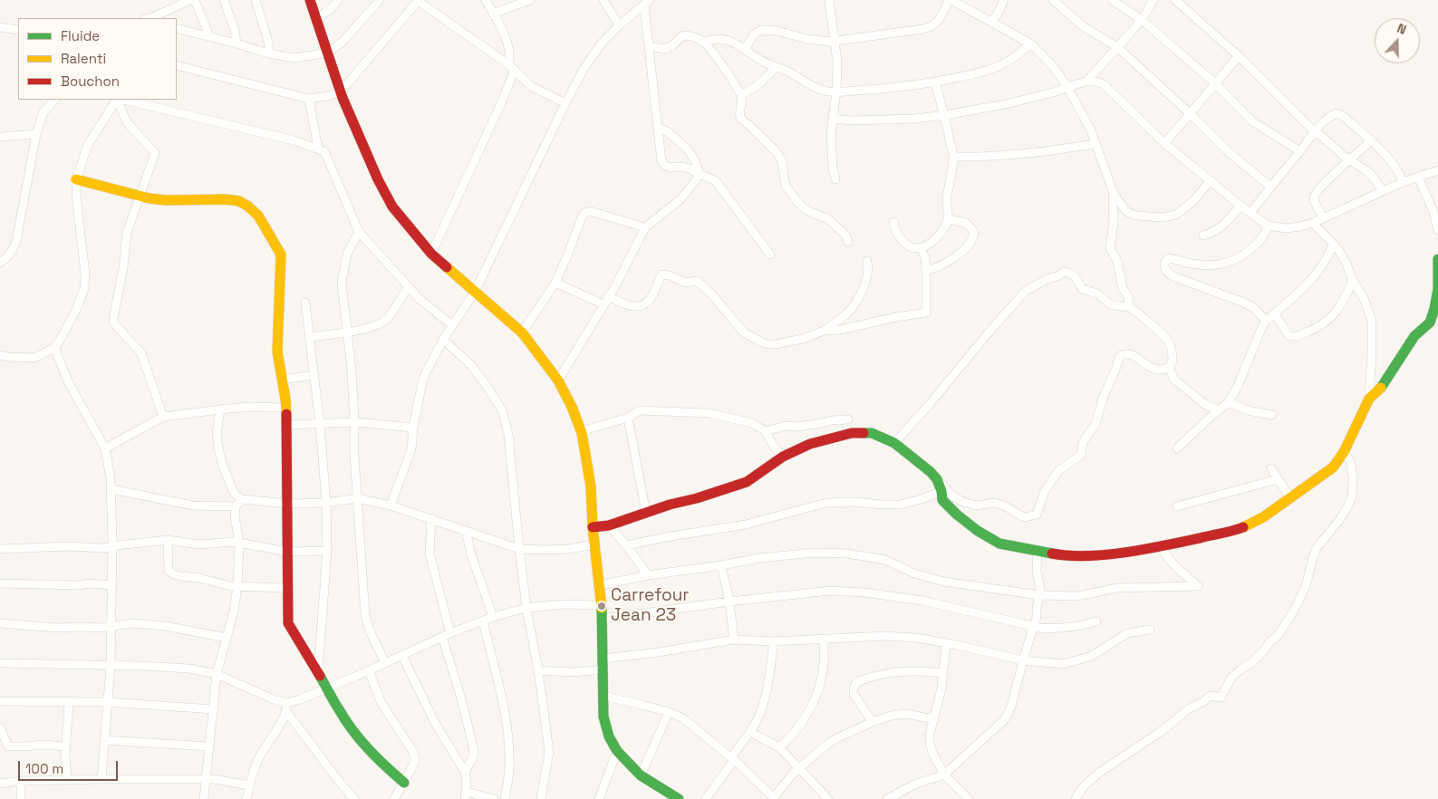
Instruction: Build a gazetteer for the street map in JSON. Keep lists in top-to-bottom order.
{
  "places": ["Carrefour Jean 23"],
  "legend": ["Fluide", "Ralenti", "Bouchon"],
  "scale_bar": "100 m",
  "north": "top"
}
